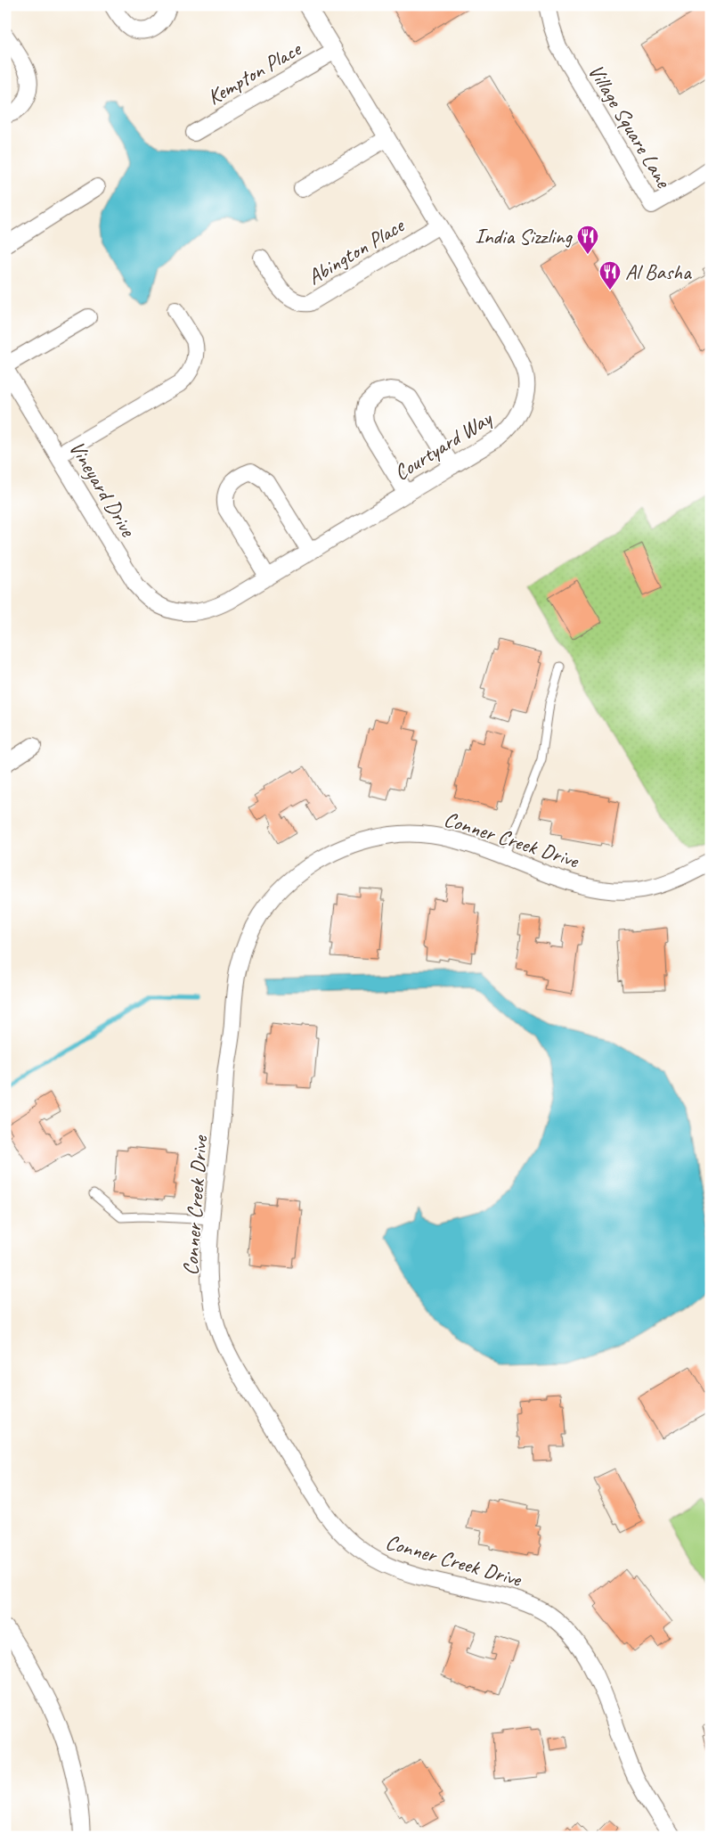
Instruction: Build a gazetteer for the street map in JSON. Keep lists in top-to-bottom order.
{
  "streets": {
    "street": [
      "Kempton Place",
      "Village Square Lane",
      "Abington Place",
      "Courtyard Way",
      "Vineyard Drive",
      "Conner Creek Drive"
    ]
  },
  "crossings": [
    ["Kempton Place", "Courtyard Way"],
    ["Abington Place", "Courtyard Way"],
    ["Courtyard Way", "Vineyard Drive"]
  ],
  "places": {
    "restaurant": ["India Sizzling", "Al Basha"]
  }
}
